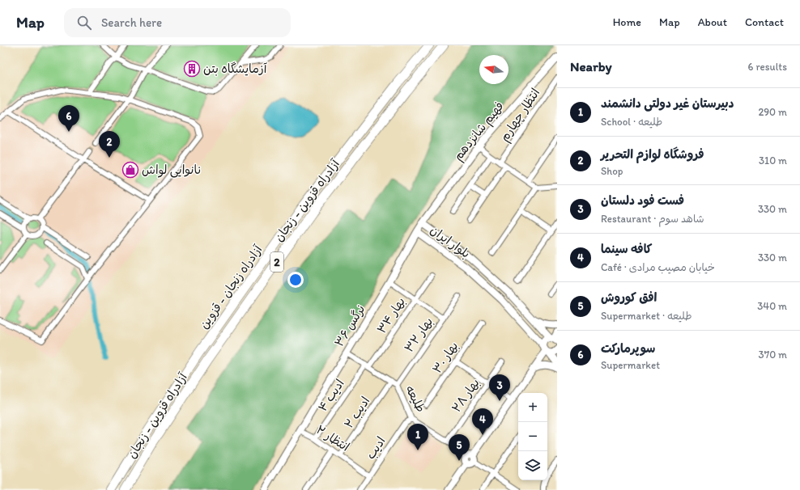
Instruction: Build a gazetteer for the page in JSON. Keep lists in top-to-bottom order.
{
  "streets": {
    "highway": ["آزادراه قزوین - زنجان", "2", "آزادراه زنجان - قزوین"],
    "street": [
      "انتظار چهارم",
      "فهیم شانزدهم",
      "بلوار ایران",
      "بهار ۳۴",
      "نرگس ۳۶",
      "بهار ۳۲",
      "بهار ۳۰",
      "ادیب ۴",
      "بهار ۲۸",
      "طلیعه",
      "ادیب ۲",
      "انتظار ۲",
      "ادیب"
    ]
  },
  "crossings": [
    ["فهیم شانزدهم", "بلوار ایران"],
    ["بلوار ایران", "نرگس ۳۶"],
    ["بهار ۳۴", "ادیب ۴"],
    ["بهار ۳۴", "طلیعه"],
    ["نرگس ۳۶", "طلیعه"],
    ["نرگس ۳۶", "انتظار ۲"],
    ["بهار ۳۲", "طلیعه"],
    ["ادیب ۴", "طلیعه"],
    ["ادیب ۴", "انتظار ۲"],
    ["بهار ۲۸", "طلیعه"],
    ["طلیعه", "ادیب ۲"],
    ["طلیعه", "ادیب"],
    ["ادیب ۲", "انتظار ۲"],
    ["انتظار ۲", "ادیب"]
  ],
  "places": {
    "building": ["آزمایشگاه بتن"],
    "shop": ["نانوایی لواش"]
  },
  "north": "left",
  "page": {
    "header": "Map",
    "search": "Search here",
    "nav": [
      "Home",
      "Map",
      "About",
      "Contact"
    ],
    "heading": ["Nearby", "6 results"],
    "list": [
      {
        "mark": "1",
        "name": "دبیرستان غیر دولتی دانشمند",
        "note": "School · طلیعه",
        "value": "290 m"
      },
      {
        "mark": "2",
        "name": "فروشگاه لوازم التحریر",
        "note": "Shop",
        "value": "310 m"
      },
      {
        "mark": "3",
        "name": "فست فود دلستان",
        "note": "Restaurant · شاهد سوم",
        "value": "330 m"
      },
      {
        "mark": "4",
        "name": "کافه سینما",
        "note": "Café · خیابان مصیب مرادی",
        "value": "330 m"
      },
      {
        "mark": "5",
        "name": "افق کوروش",
        "note": "Supermarket · طلیعه",
        "value": "340 m"
      },
      {
        "mark": "6",
        "name": "سوپرمارکت",
        "note": "Supermarket",
        "value": "370 m"
      }
    ],
    "pins": [
      "6",
      "2",
      "3",
      "4",
      "1",
      "5"
    ],
    "map_buttons": ["+", "−"]
  }
}
